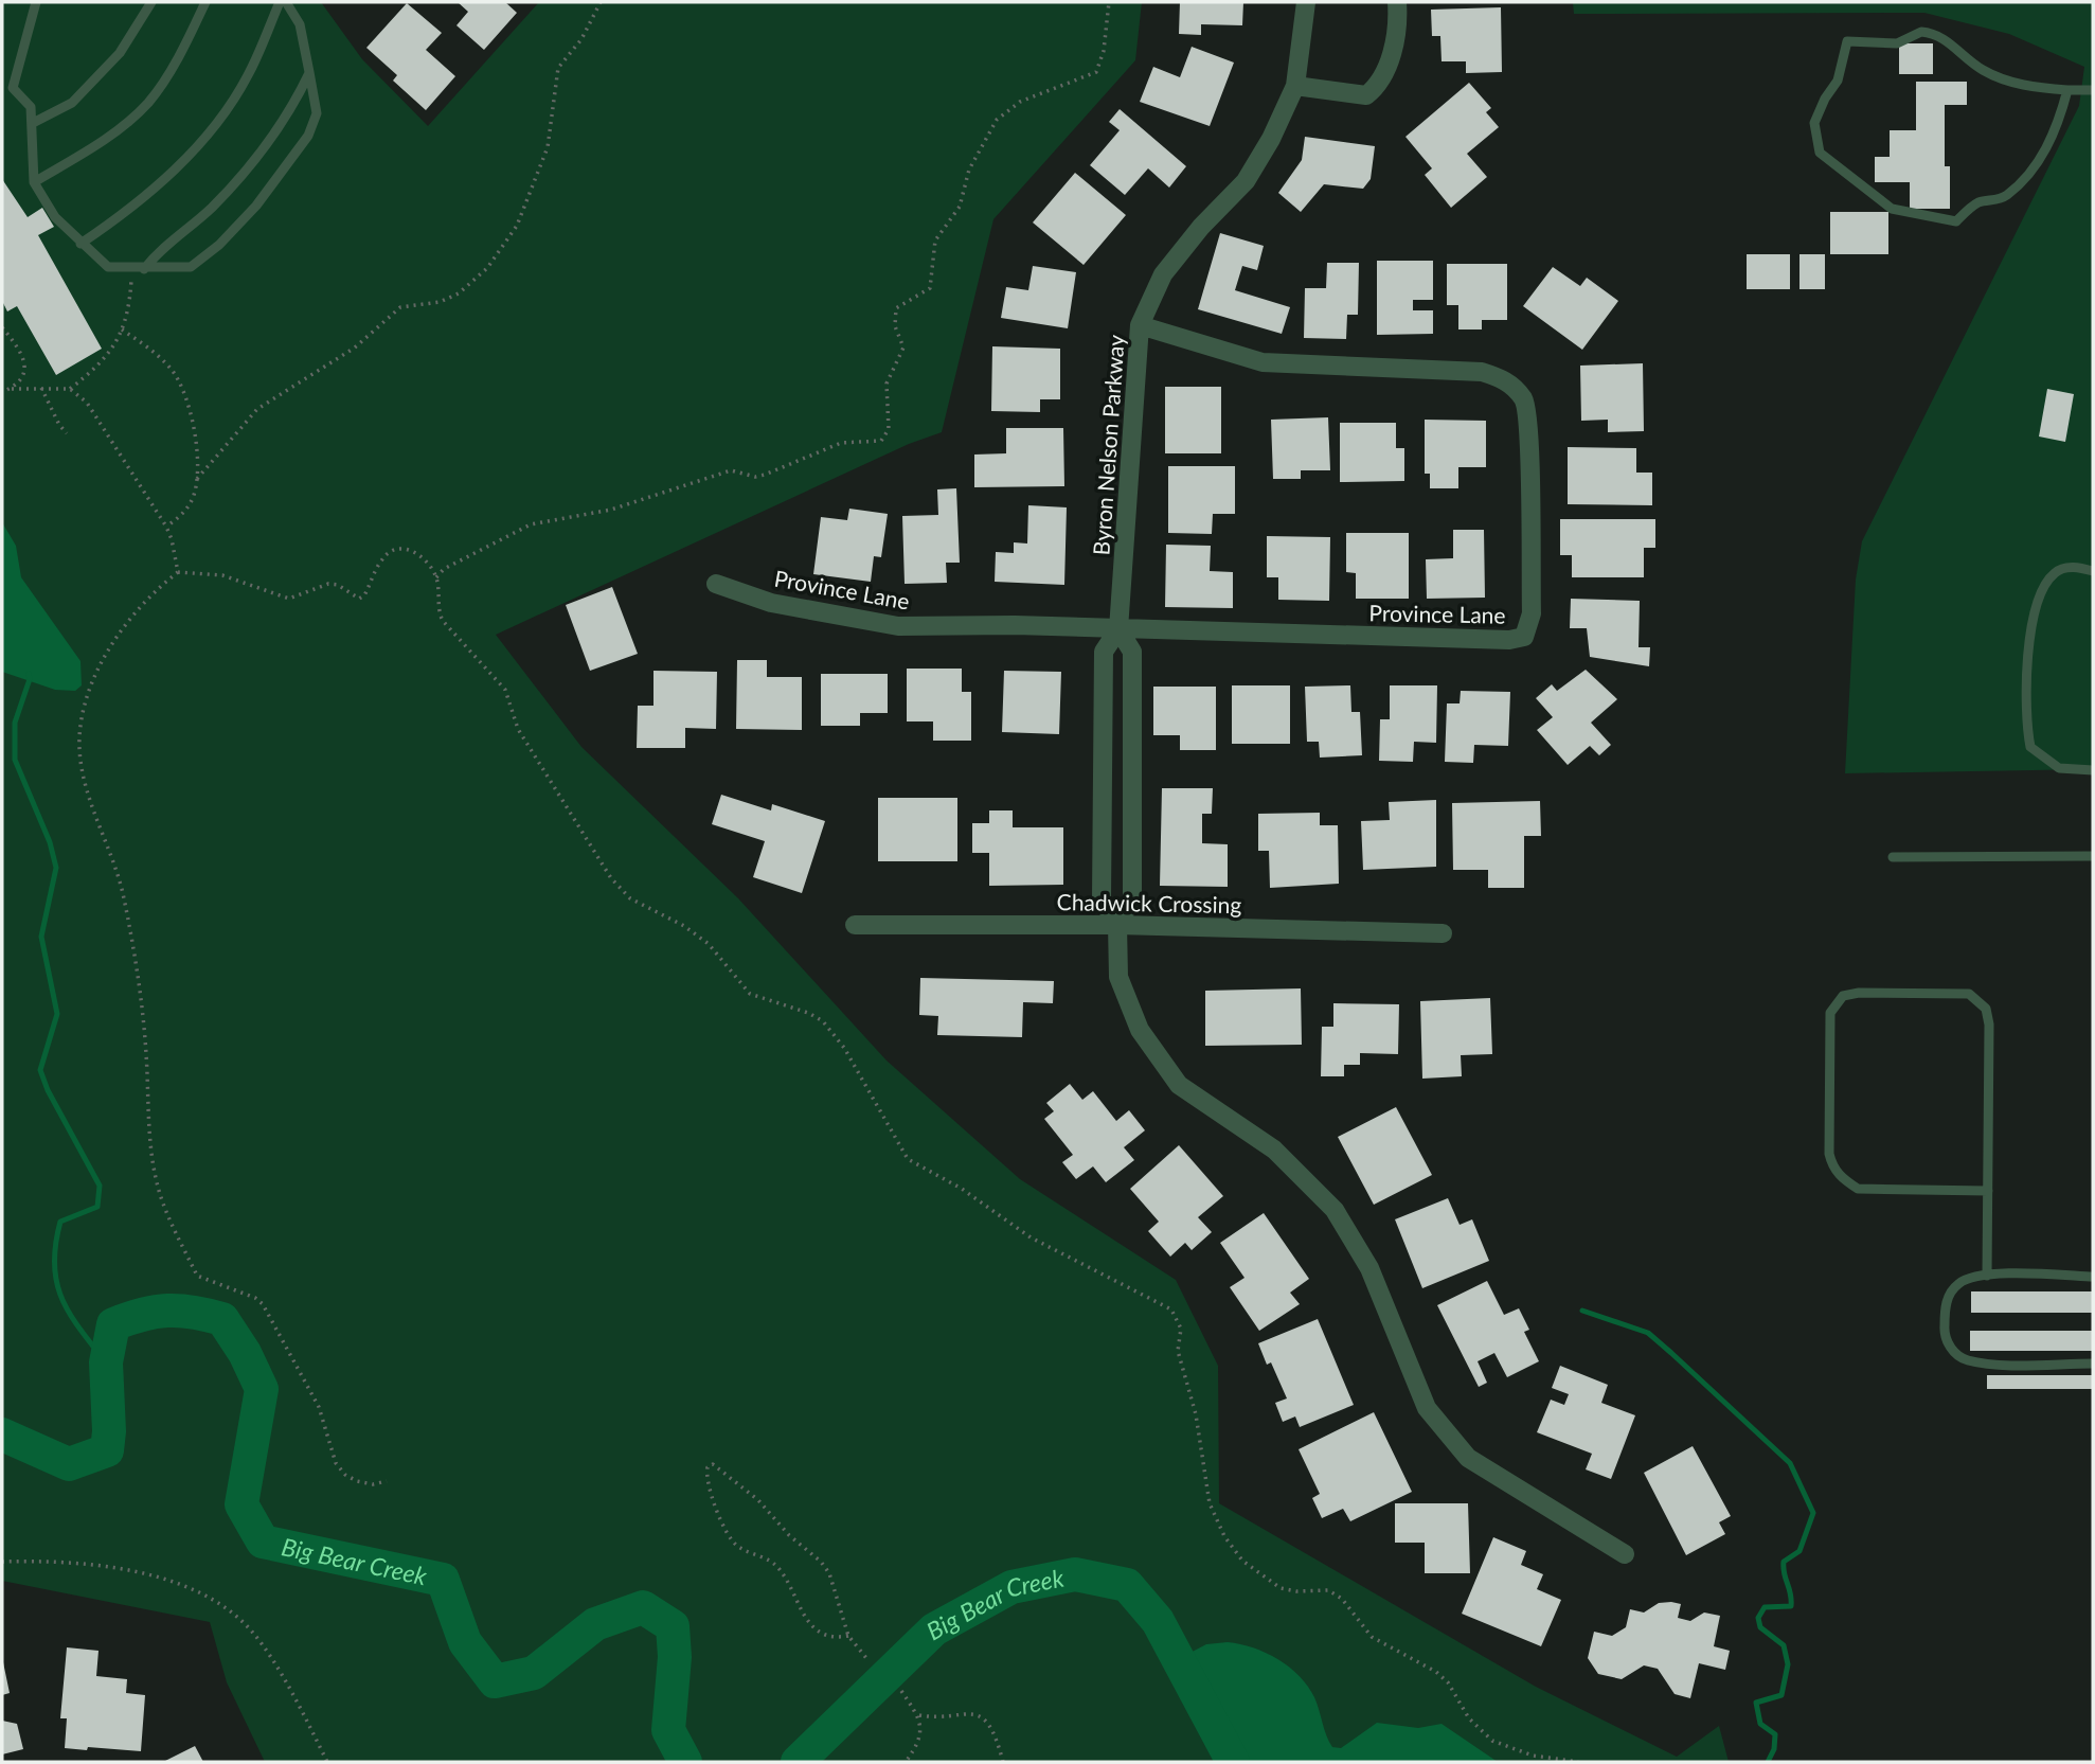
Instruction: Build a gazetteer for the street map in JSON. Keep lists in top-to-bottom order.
{
  "streets": {
    "street": ["Byron Nelson Parkway", "Province Lane", "Chadwick Crossing"]
  },
  "crossings": [
    ["Byron Nelson Parkway", "Province Lane"],
    ["Byron Nelson Parkway", "Chadwick Crossing"]
  ],
  "water": ["Big Bear Creek"]
}
